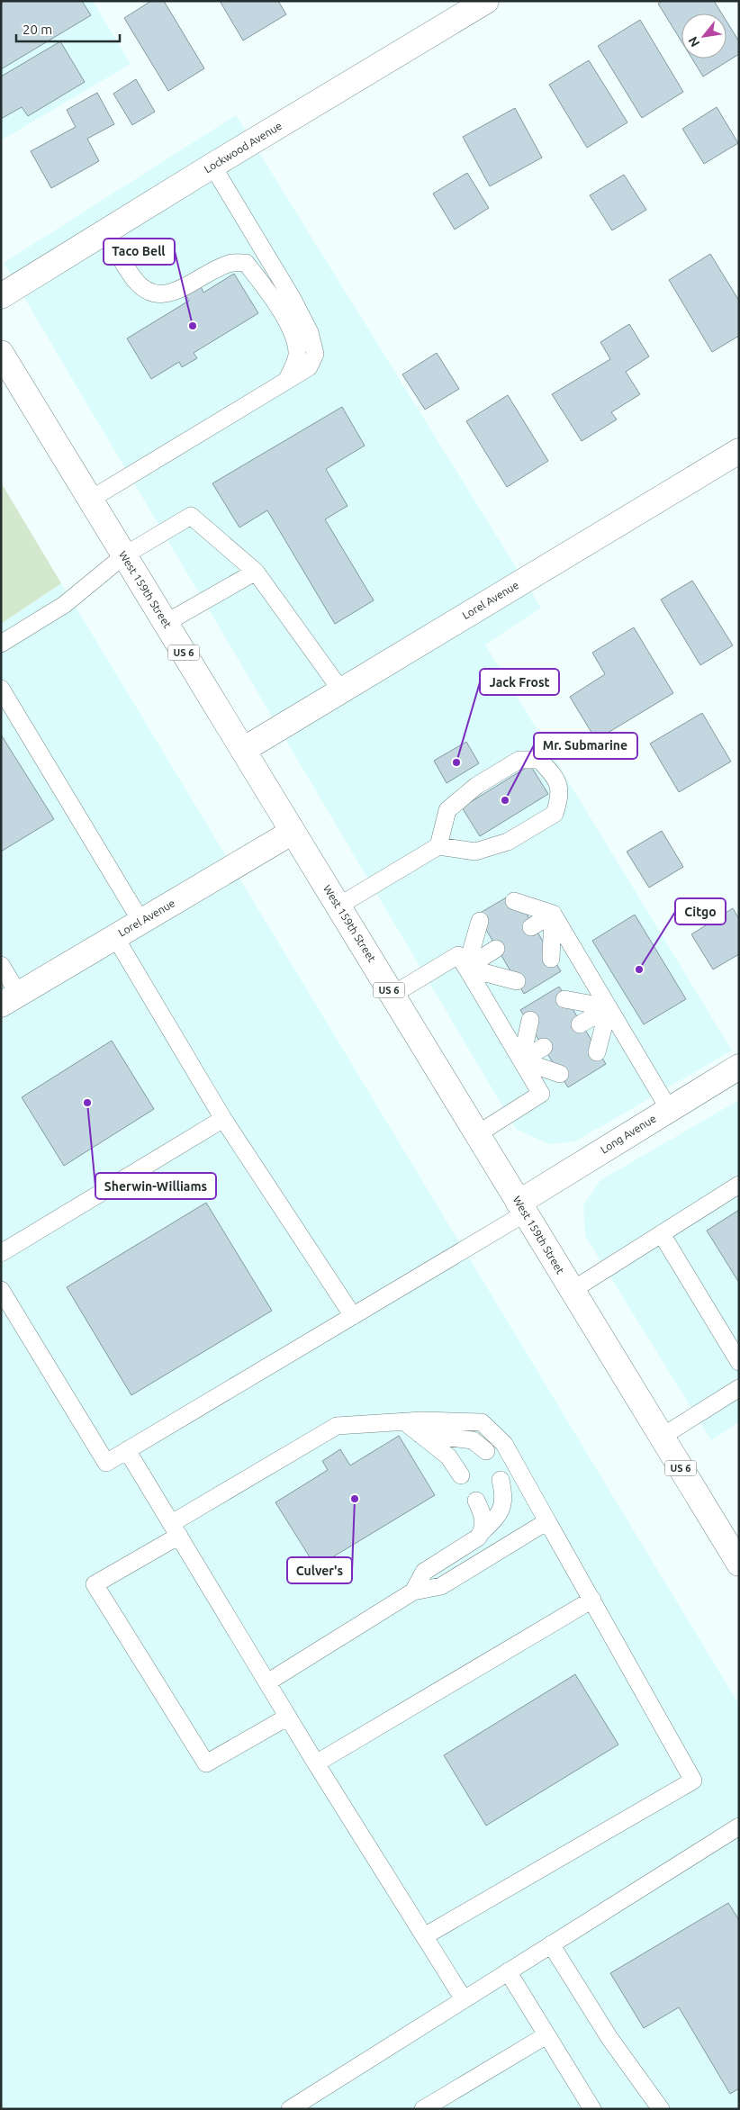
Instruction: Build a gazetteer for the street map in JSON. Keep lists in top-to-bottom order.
{
  "streets": {
    "street": [
      "Lockwood Avenue",
      "West 159th Street",
      "Lorel Avenue",
      "US 6",
      "Long Avenue"
    ]
  },
  "crossings": [
    ["West 159th Street", "Lorel Avenue"],
    ["West 159th Street", "Long Avenue"]
  ],
  "places": [
    "Taco Bell",
    "Jack Frost",
    "Mr. Submarine",
    "Citgo",
    "Sherwin-Williams",
    "Culver's"
  ],
  "scale_bar": "20 m",
  "north": "bottom left"
}
